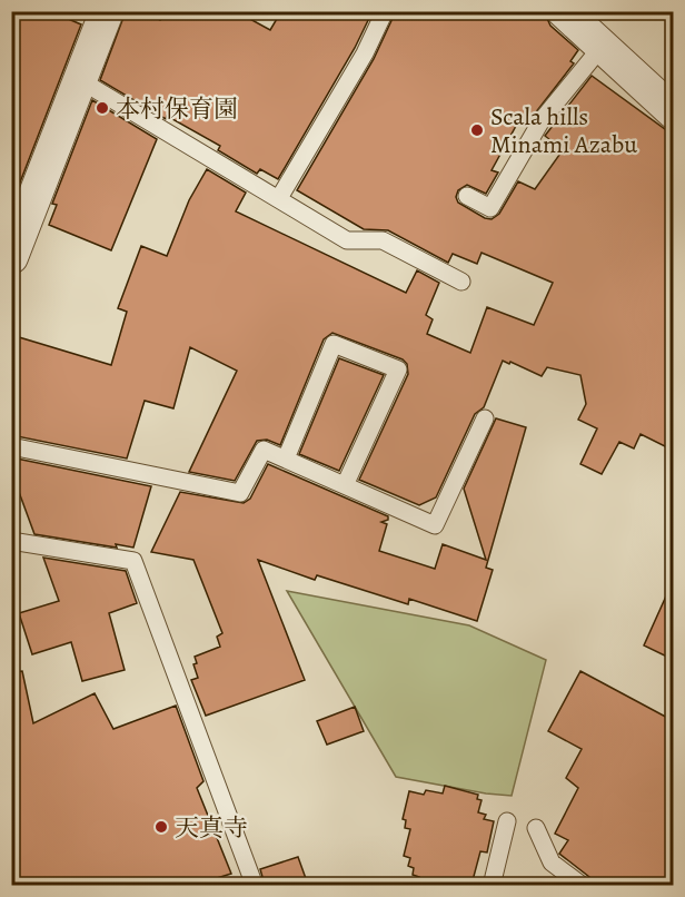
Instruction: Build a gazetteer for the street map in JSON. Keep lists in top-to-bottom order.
{
  "places": ["本村保育園", "Scala hills Minami Azabu", "天真寺"]
}
